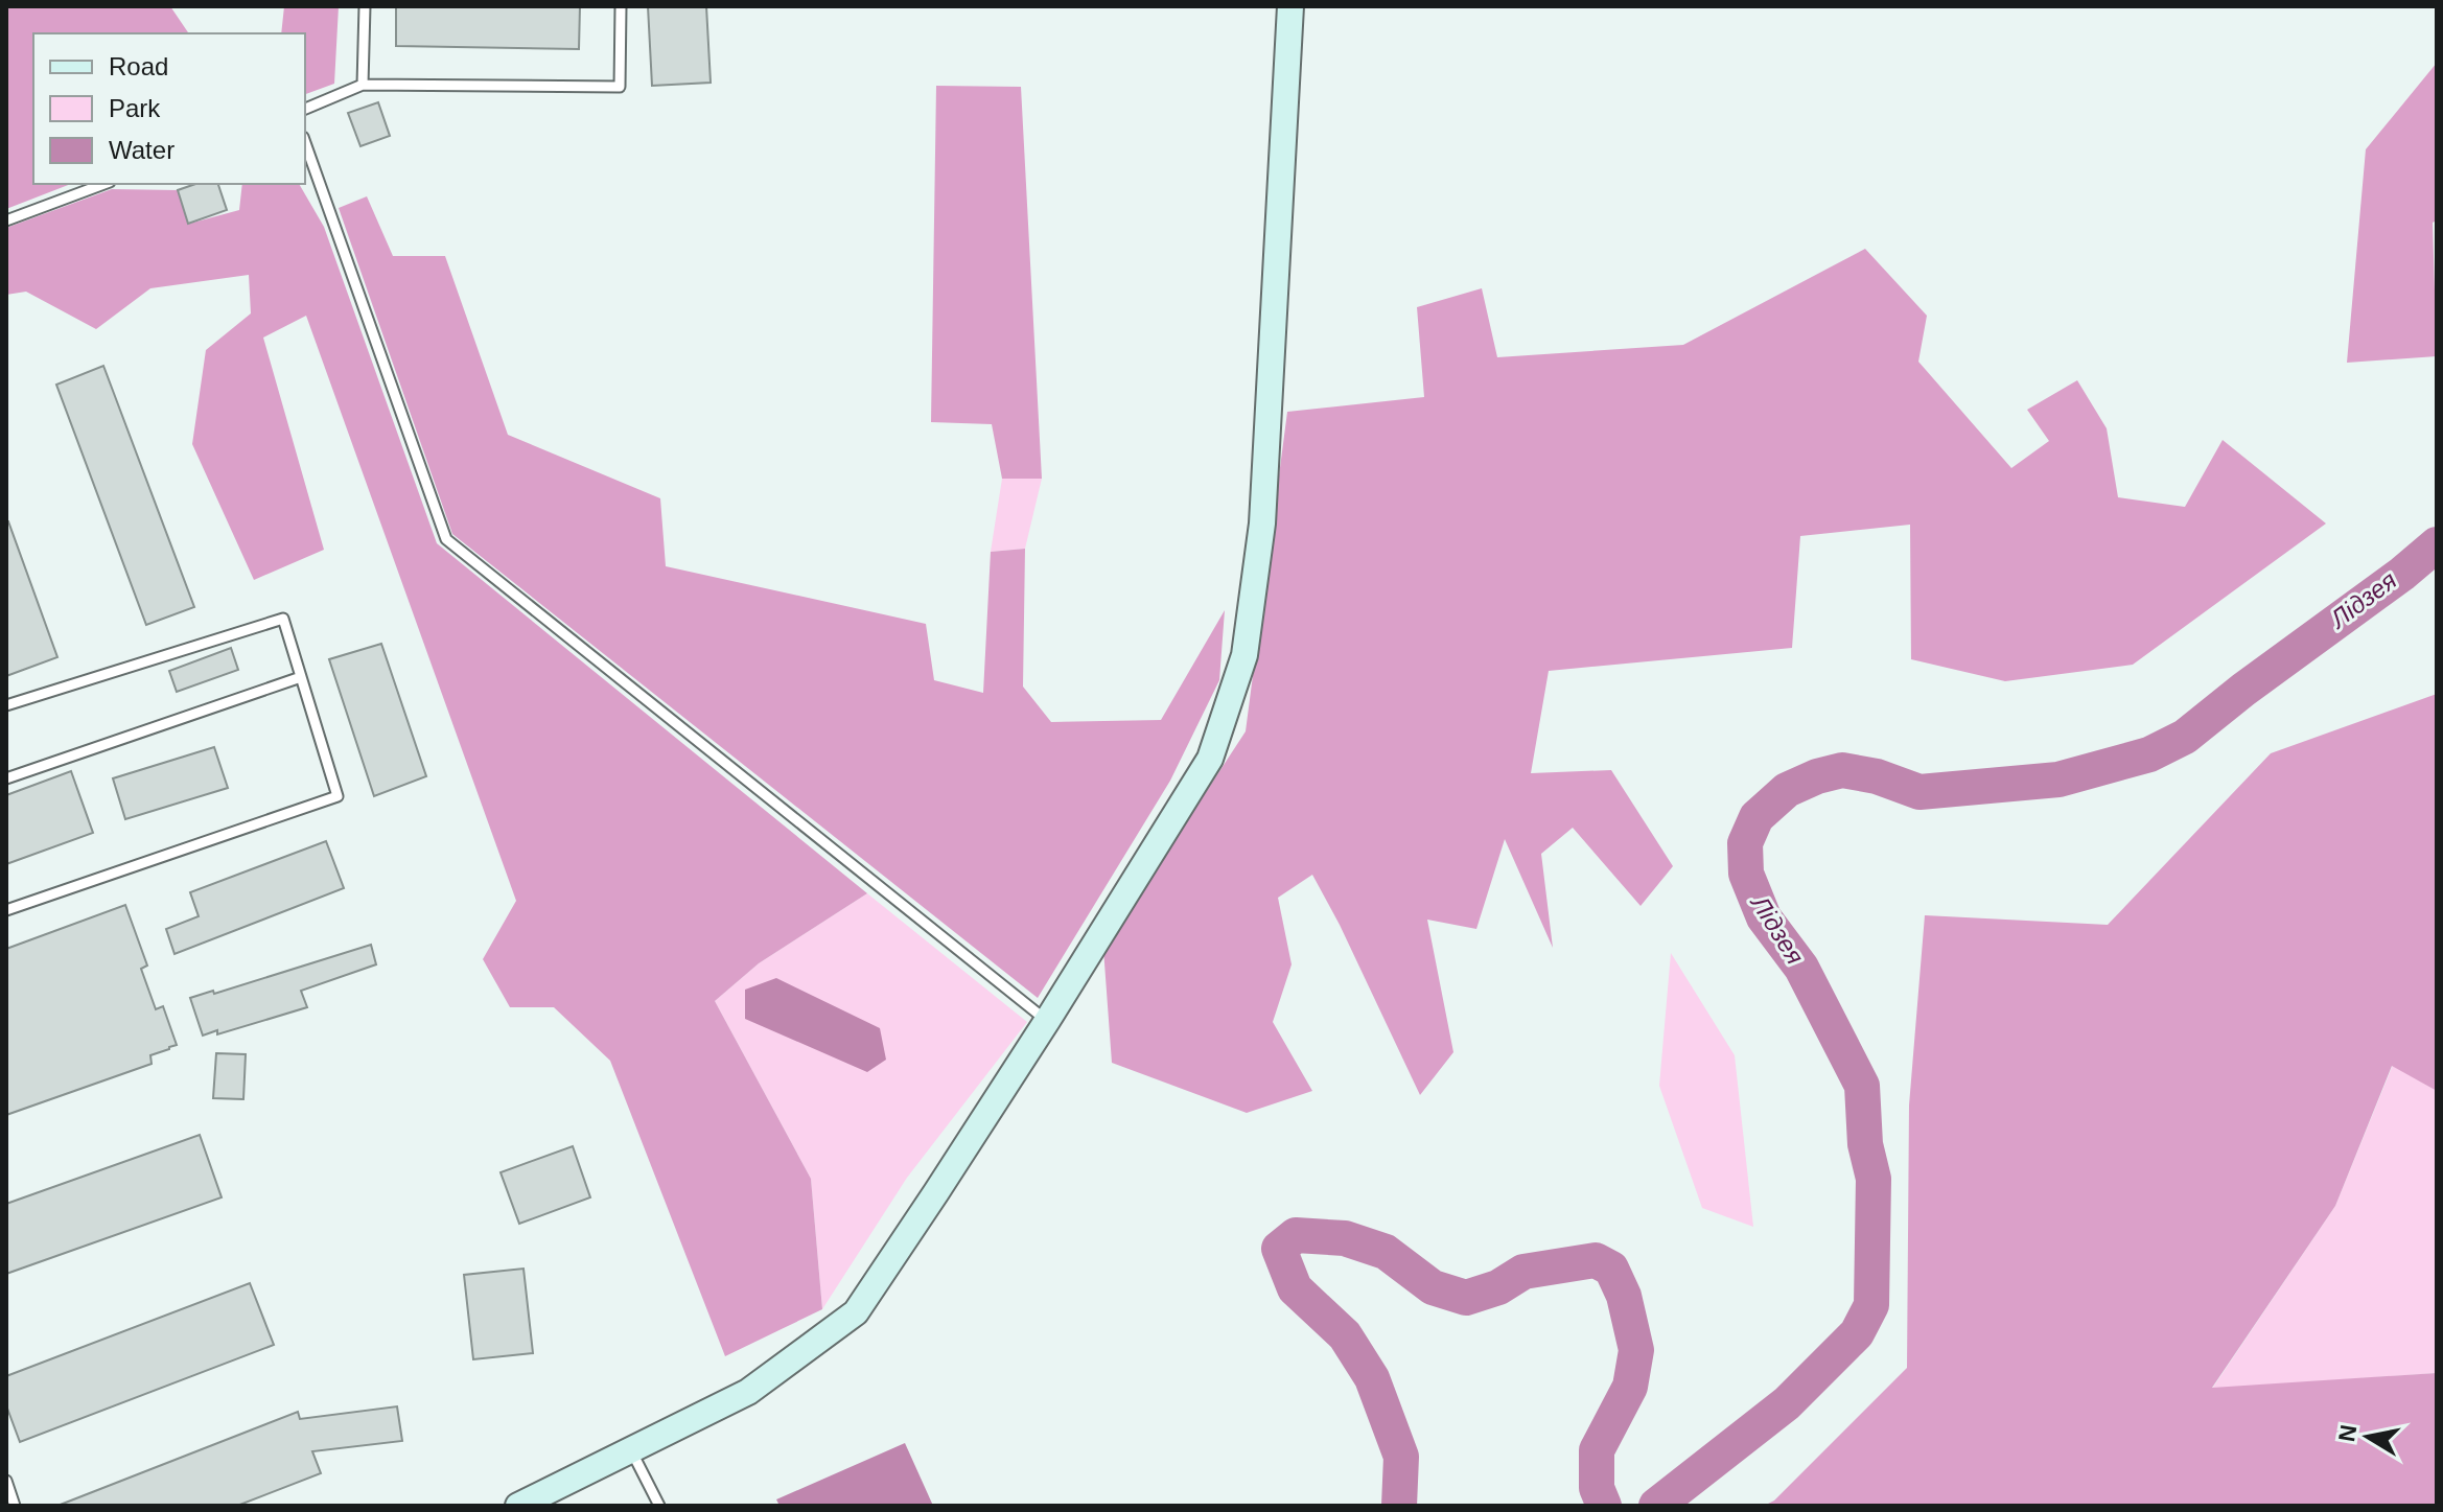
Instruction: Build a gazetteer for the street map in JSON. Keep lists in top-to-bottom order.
{
  "water": ["Лідзея"],
  "legend": ["Road", "Park", "Water"],
  "north": "left"
}
